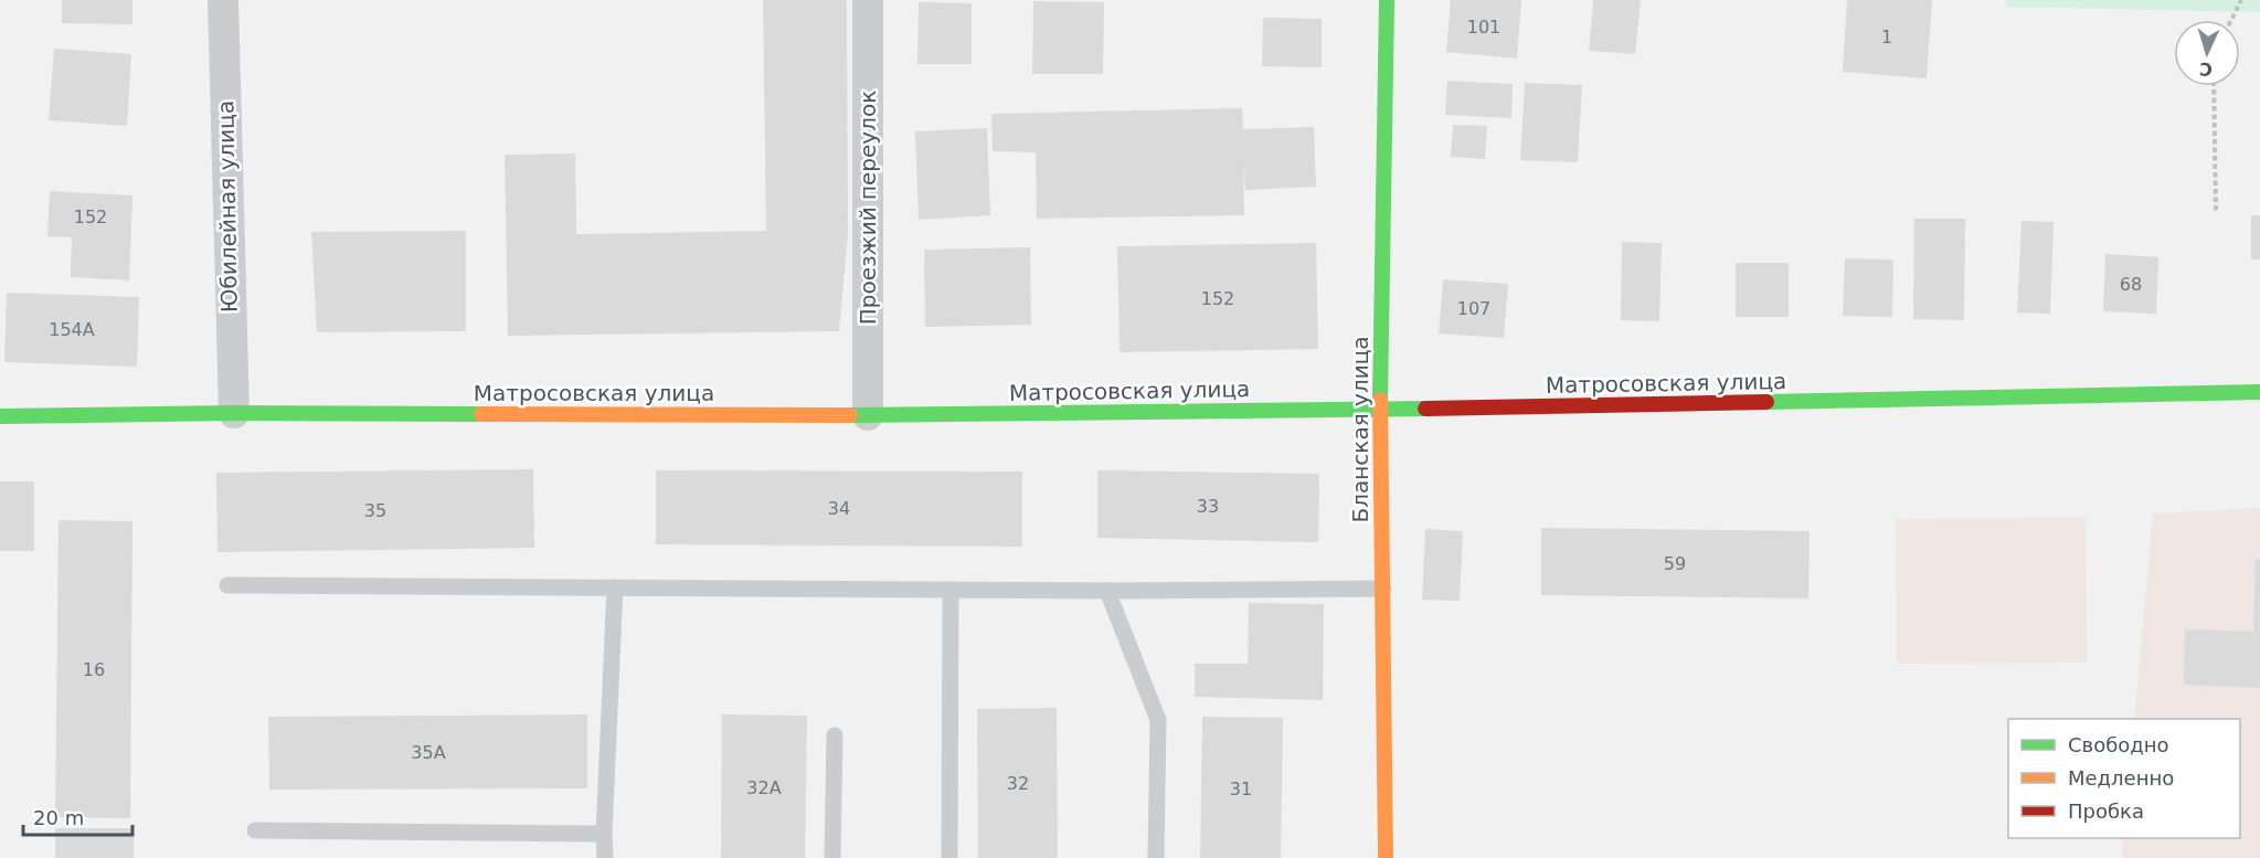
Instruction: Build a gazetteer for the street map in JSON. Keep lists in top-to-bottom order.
{
  "streets": {
    "main road": ["Матросовская улица", "Бланская улица"],
    "street": ["Юбилейная улица", "Проезжий переулок"]
  },
  "crossings": [
    ["Юбилейная улица", "Матросовская улица"],
    ["Проезжий переулок", "Матросовская улица"],
    ["Матросовская улица", "Бланская улица"]
  ],
  "house_numbers": [
    "101",
    "1",
    "152",
    "68",
    "152",
    "107",
    "154А",
    "33",
    "34",
    "35",
    "59",
    "16",
    "35А",
    "32",
    "32А",
    "31"
  ],
  "legend": ["Свободно", "Медленно", "Пробка"],
  "scale_bar": "20 m",
  "north": "bottom"
}
